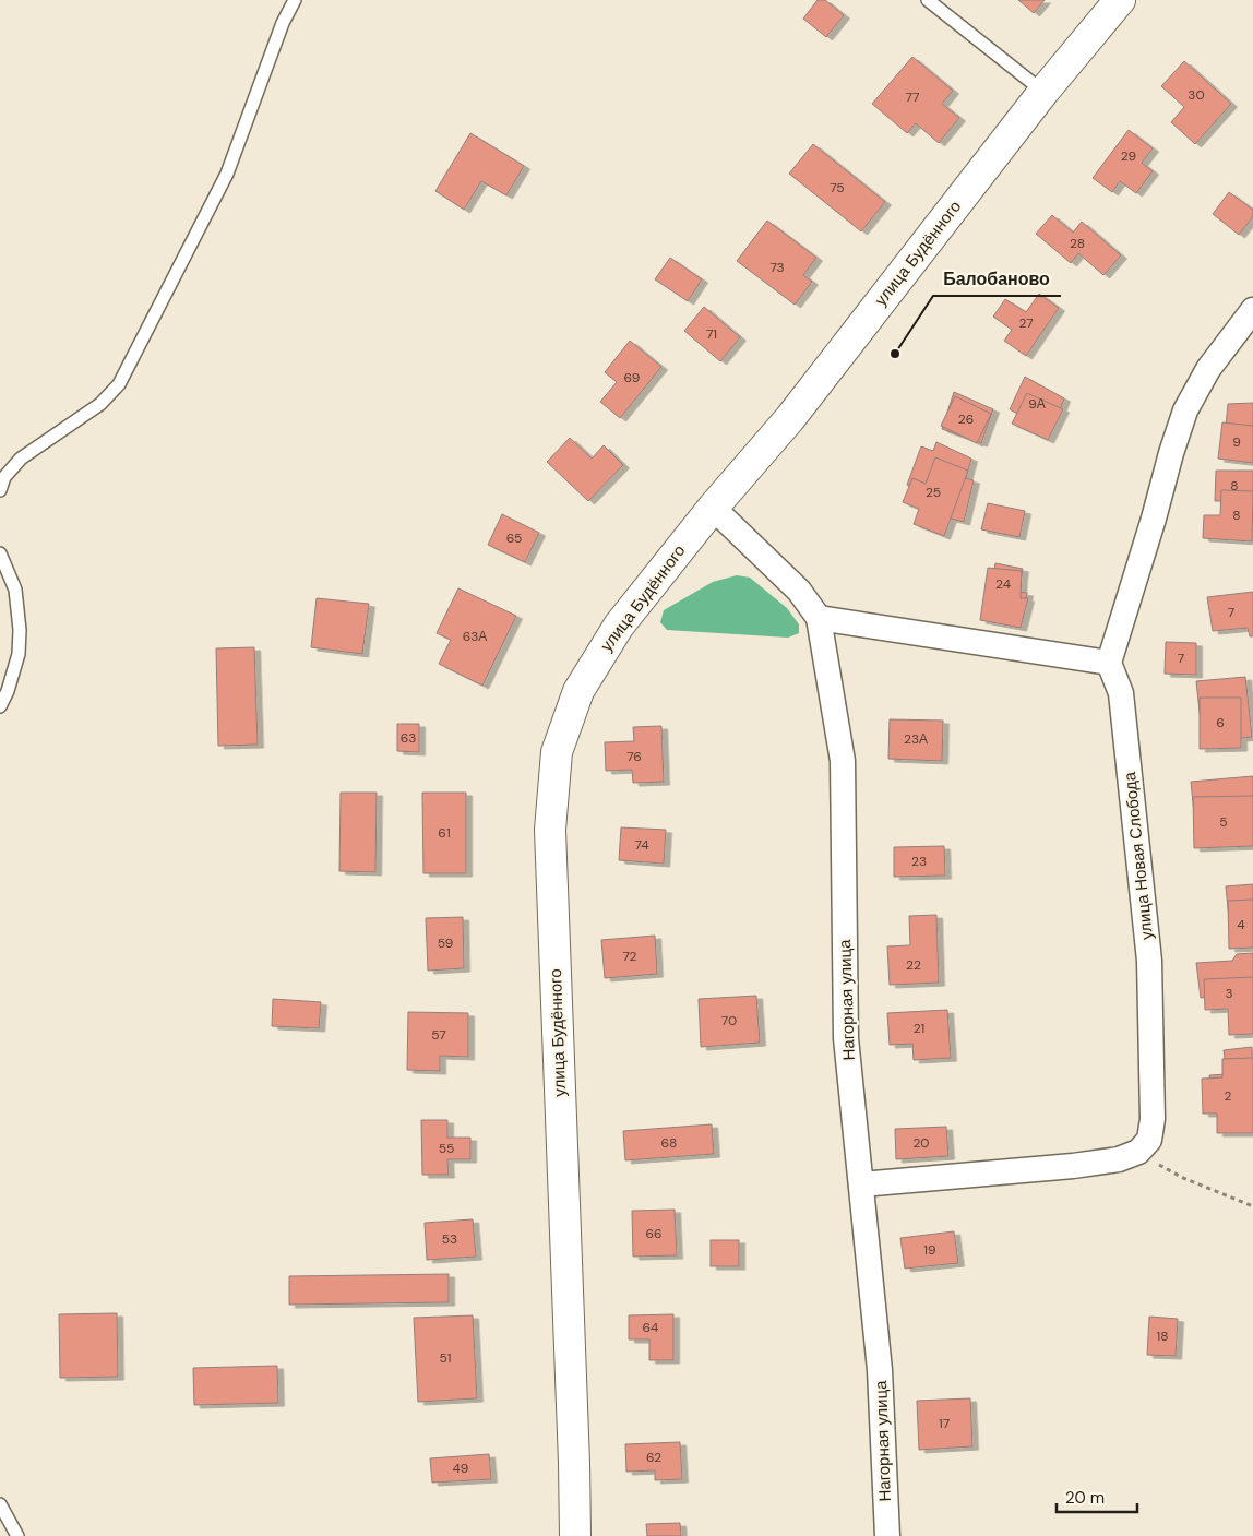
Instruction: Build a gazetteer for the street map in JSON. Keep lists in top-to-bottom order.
{
  "streets": {
    "main road": ["улица Будённого"],
    "street": ["улица Новая Слобода", "Нагорная улица"]
  },
  "crossings": [
    ["улица Будённого", "Нагорная улица"],
    ["улица Новая Слобода", "Нагорная улица"]
  ],
  "places": ["Балобаново"],
  "house_numbers": [
    "30",
    "77",
    "29",
    "75",
    "28",
    "73",
    "27",
    "71",
    "69",
    "9А",
    "26",
    "9",
    "8",
    "25",
    "8",
    "65",
    "24",
    "7",
    "63А",
    "7",
    "6",
    "63",
    "23А",
    "76",
    "5",
    "61",
    "74",
    "23",
    "4",
    "59",
    "72",
    "22",
    "3",
    "70",
    "21",
    "57",
    "2",
    "68",
    "20",
    "55",
    "66",
    "53",
    "19",
    "64",
    "18",
    "51",
    "17",
    "62",
    "49"
  ],
  "scale_bar": "20 m"
}
